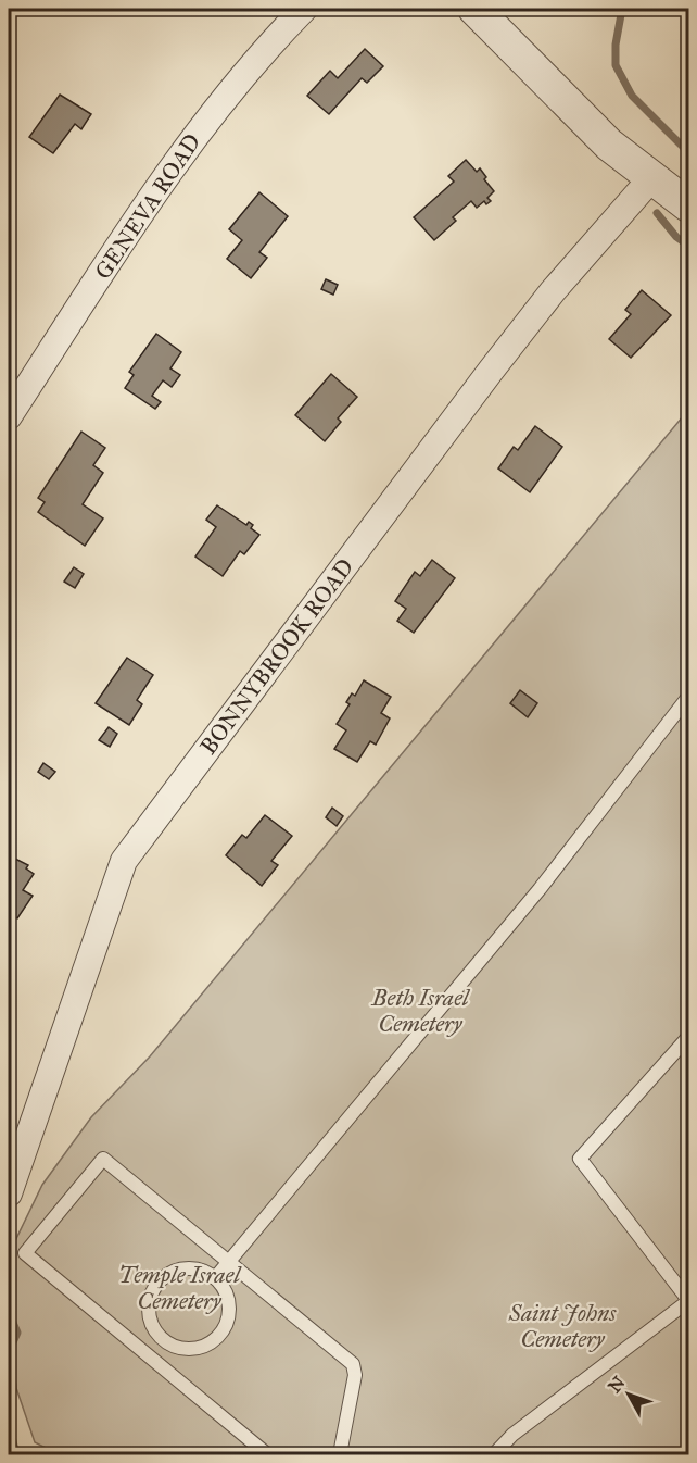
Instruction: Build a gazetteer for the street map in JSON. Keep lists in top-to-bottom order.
{
  "streets": {
    "street": ["GENEVA ROAD", "BONNYBROOK ROAD"]
  },
  "parks": ["Beth Israel Cemetery", "Temple Israel Cemetery", "Saint Johns Cemetery"],
  "north": "top left"
}
